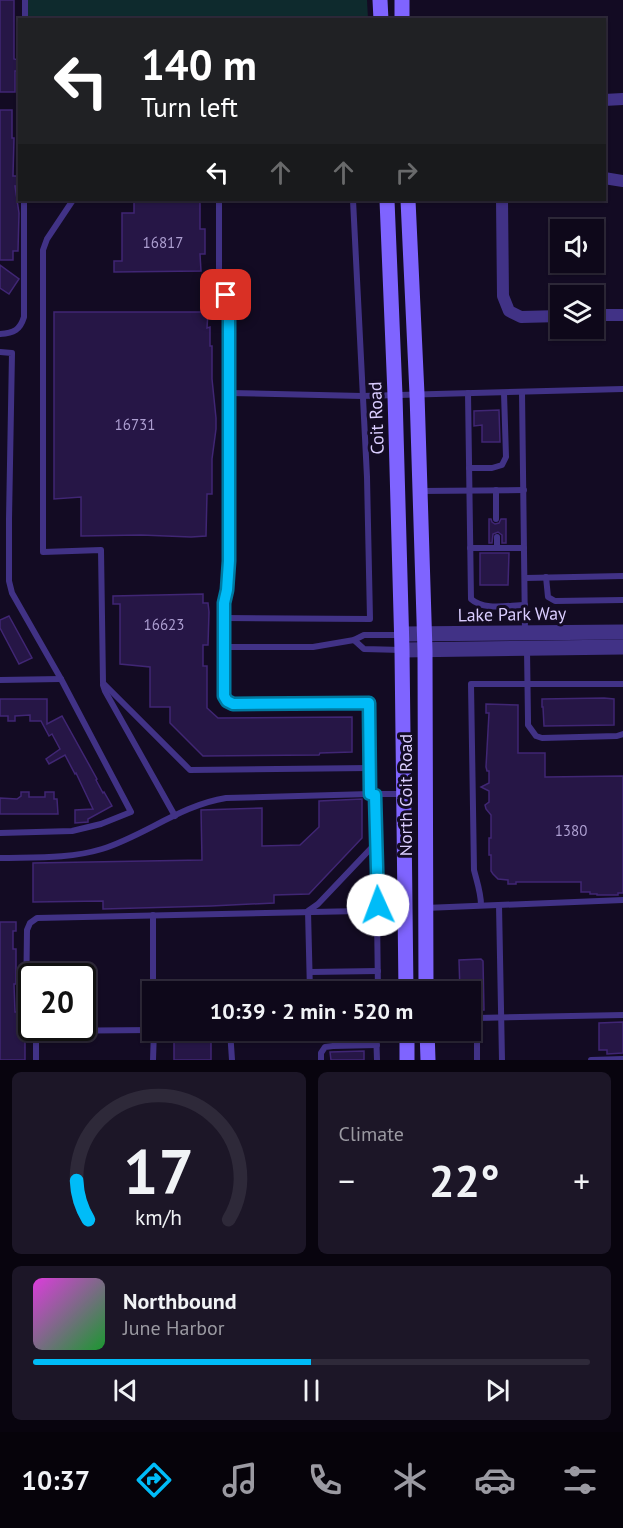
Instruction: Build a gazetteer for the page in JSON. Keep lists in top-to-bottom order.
{
  "streets": {
    "main road": ["Coit Road", "North Coit Road"],
    "street": ["Lake Park Way"]
  },
  "crossings": [
    ["Coit Road", "Lake Park Way"],
    ["Coit Road", "North Coit Road"],
    ["Lake Park Way", "North Coit Road"]
  ],
  "house_numbers": [
    "16817",
    "16731",
    "16623",
    "1380"
  ],
  "page": {
    "turn": ["140 m", "Turn left"],
    "limit": "20",
    "trip": "10:39 · 2 min · 520 m",
    "tile": "Climate",
    "heat": ["−", "22°", "+"],
    "song": ["Northbound", "June Harbor"],
    "tabs": "10:37",
    "gauge": ["17", "km/h"]
  }
}
